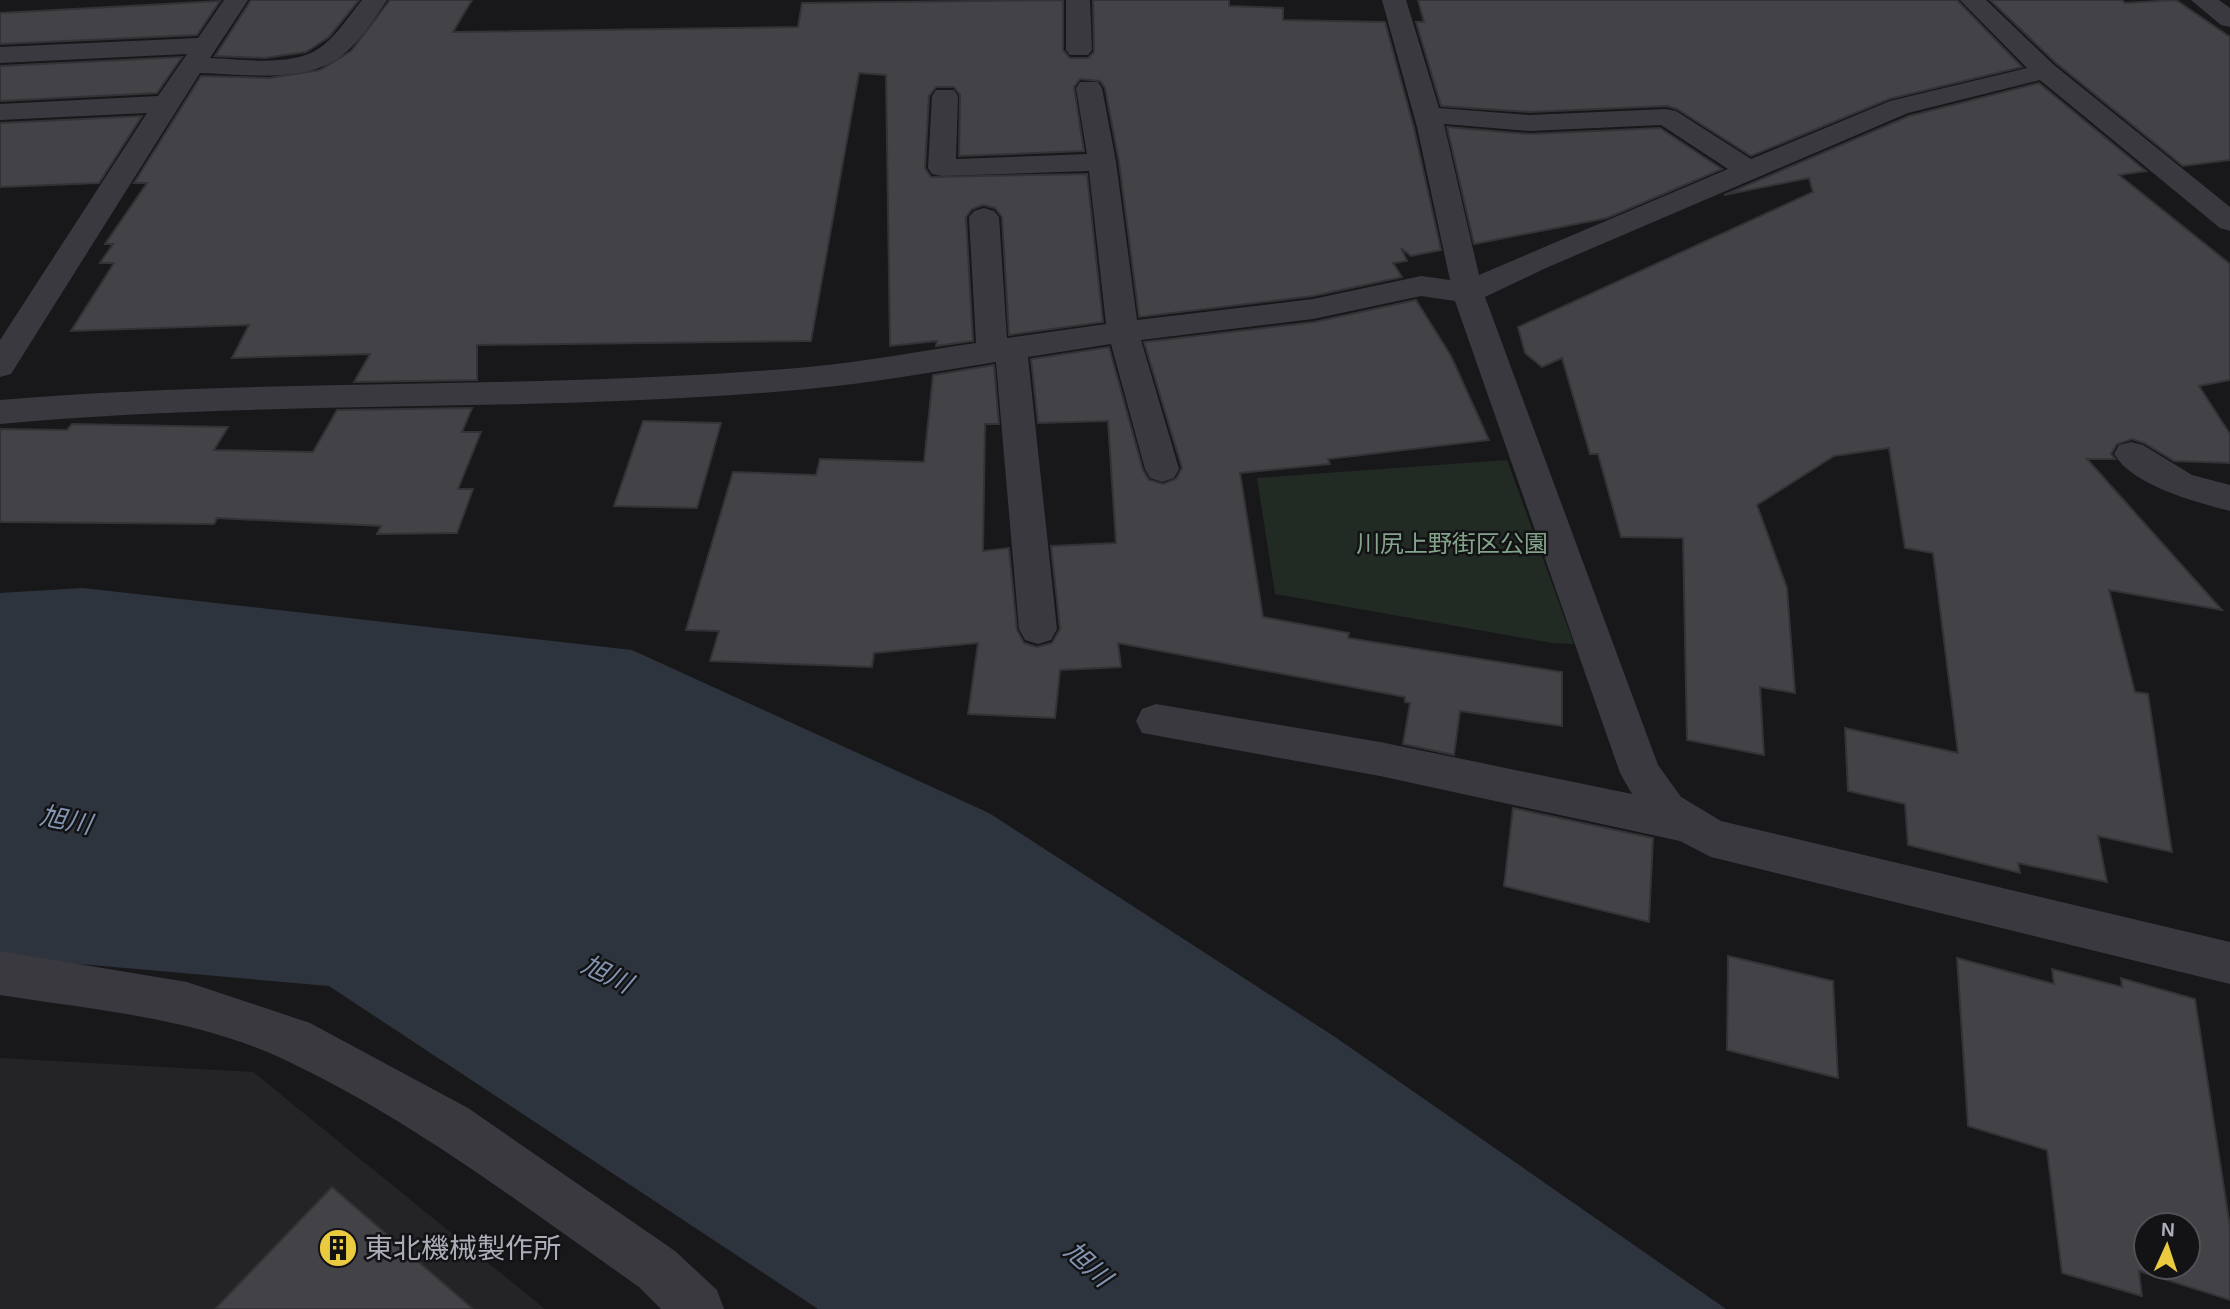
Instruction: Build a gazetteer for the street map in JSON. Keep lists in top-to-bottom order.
{
  "water": ["旭川"],
  "parks": ["川尻上野街区公園"],
  "places": {
    "building": ["東北機械製作所"]
  },
  "north": "top"
}
